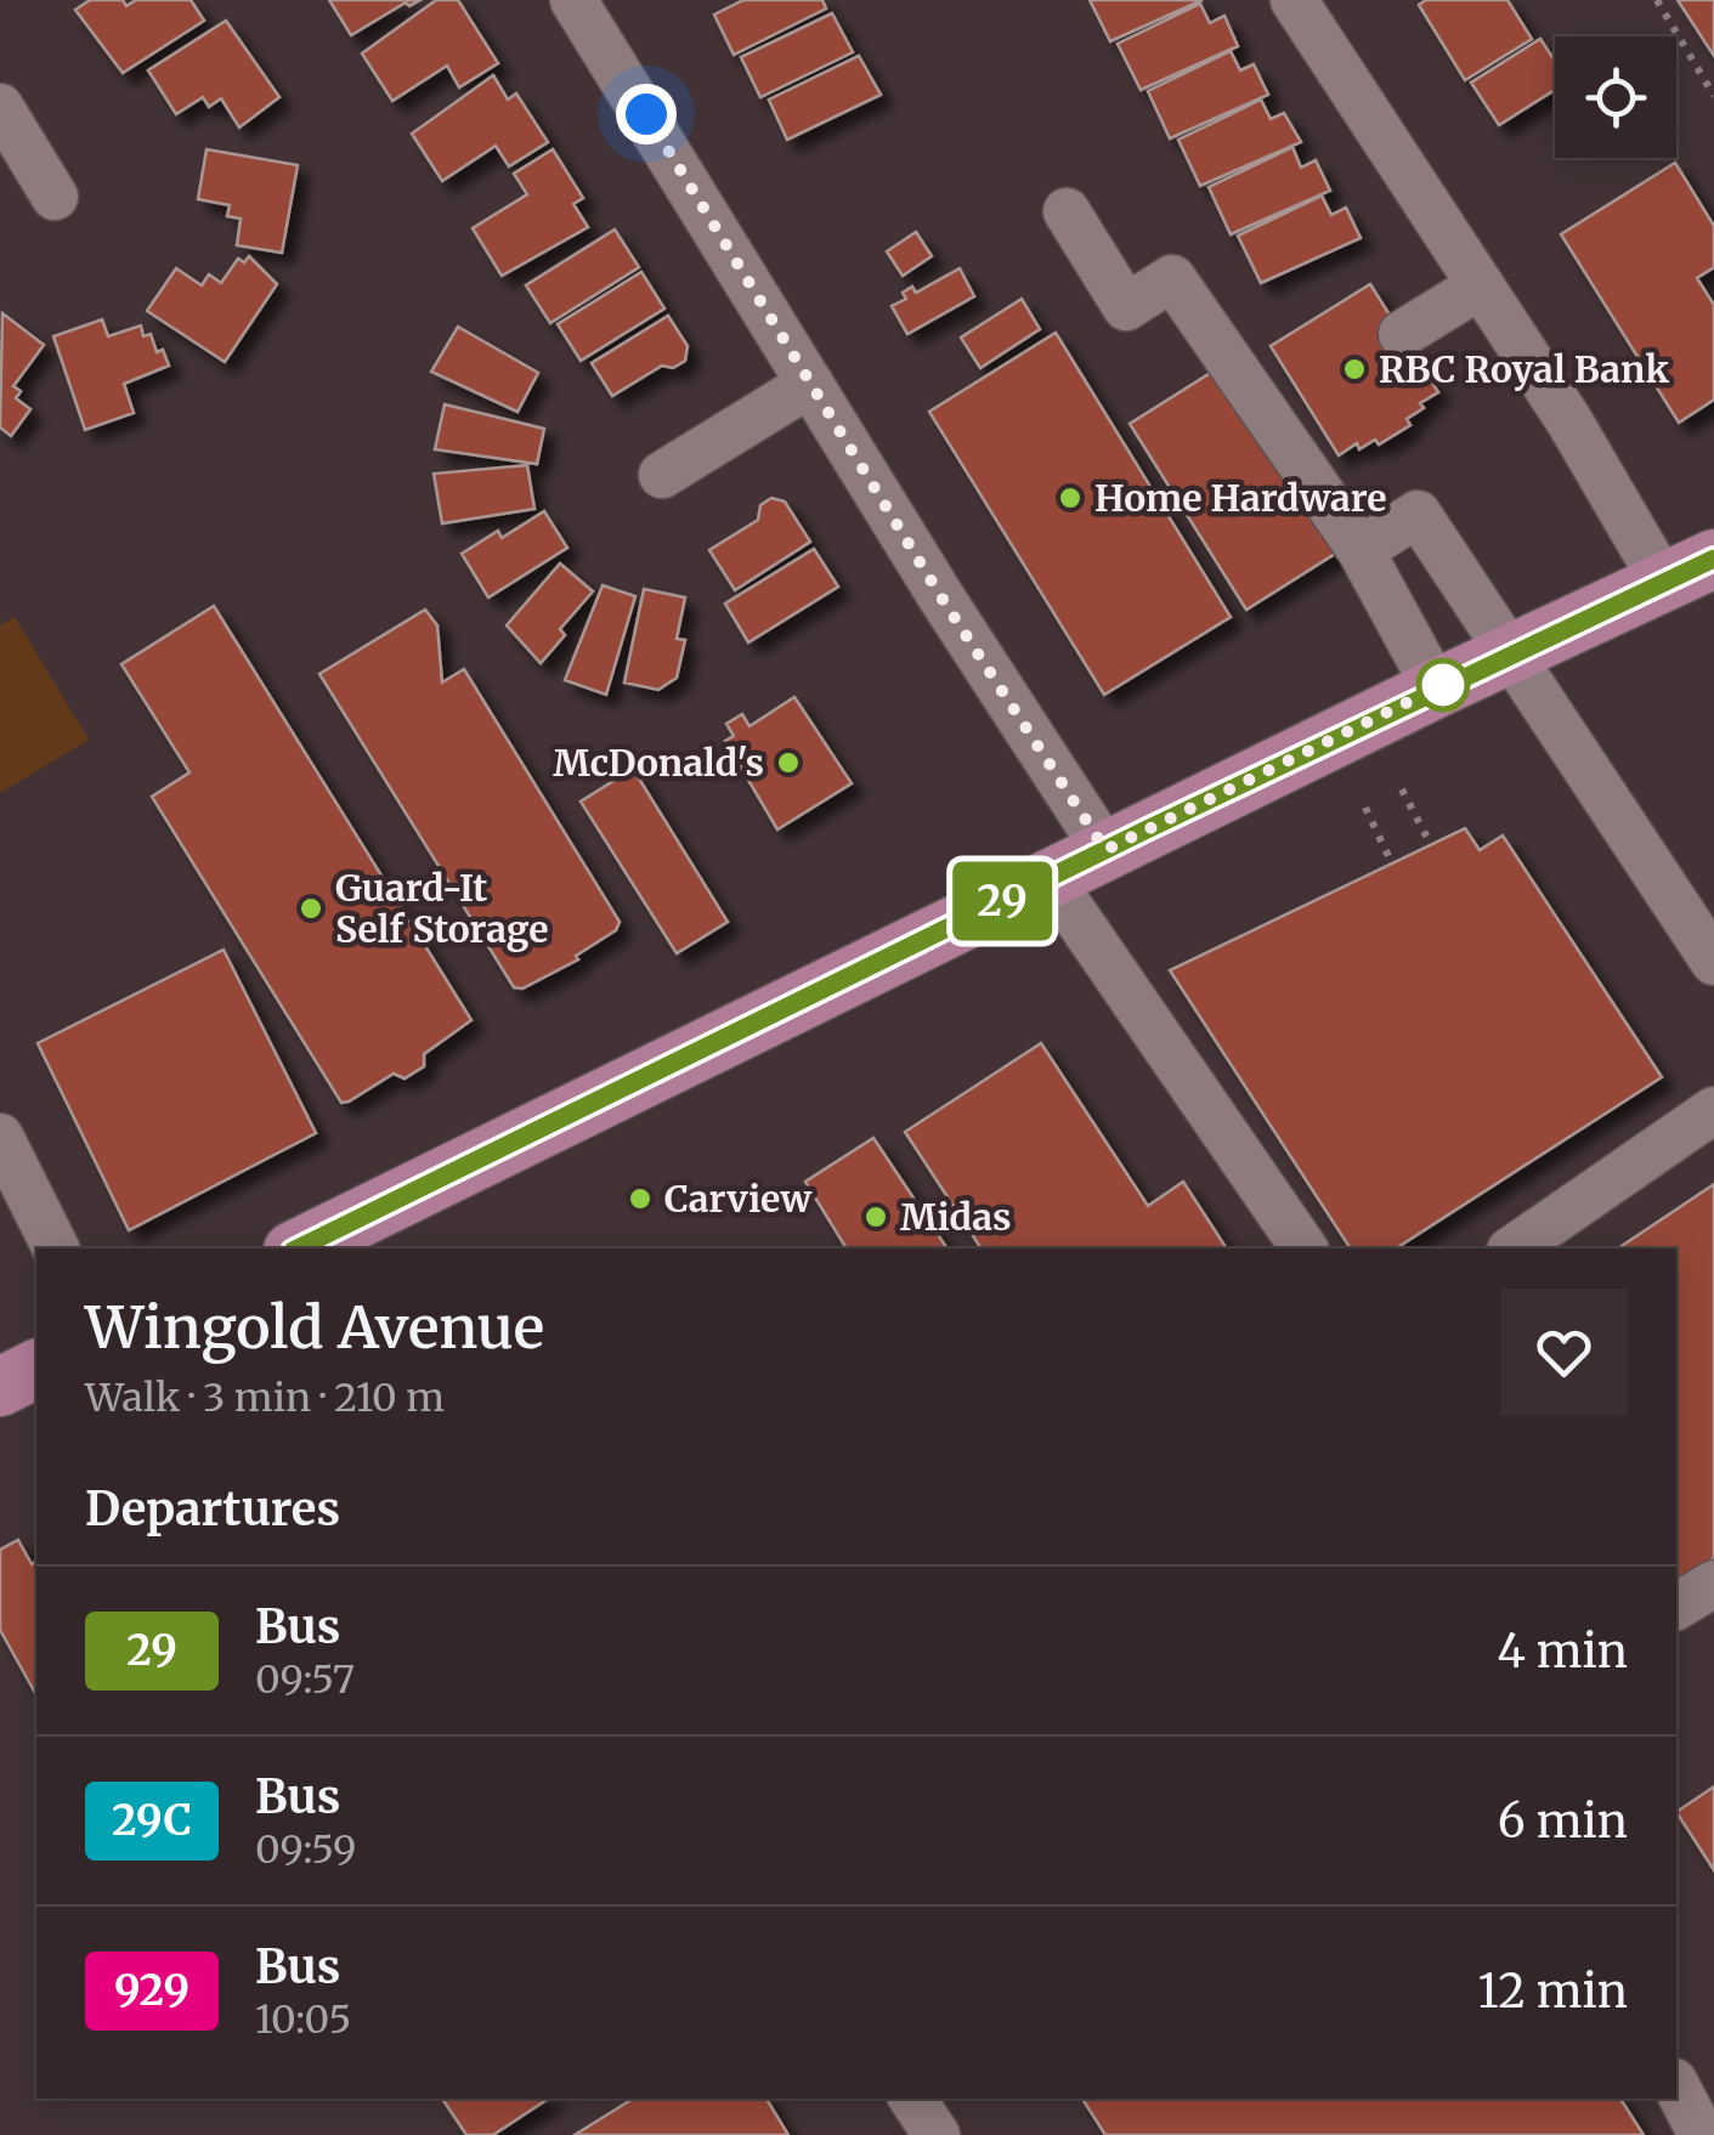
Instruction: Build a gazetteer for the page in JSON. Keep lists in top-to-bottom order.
{
  "places": [
    "RBC Royal Bank",
    "Home Hardware",
    "McDonald's",
    "Guard-It Self Storage",
    "Carview",
    "Midas"
  ],
  "lines": ["bus line 29"],
  "page": {
    "on_map": "29",
    "heading": [
      ["Wingold Avenue", "Walk · 3 min · 210 m"],
      "Departures"
    ],
    "list": [
      {
        "mark": "29",
        "name": "Bus",
        "note": "09:57",
        "value": "4 min"
      },
      {
        "mark": "29C",
        "name": "Bus",
        "note": "09:59",
        "value": "6 min"
      },
      {
        "mark": "929",
        "name": "Bus",
        "note": "10:05",
        "value": "12 min"
      }
    ]
  }
}
